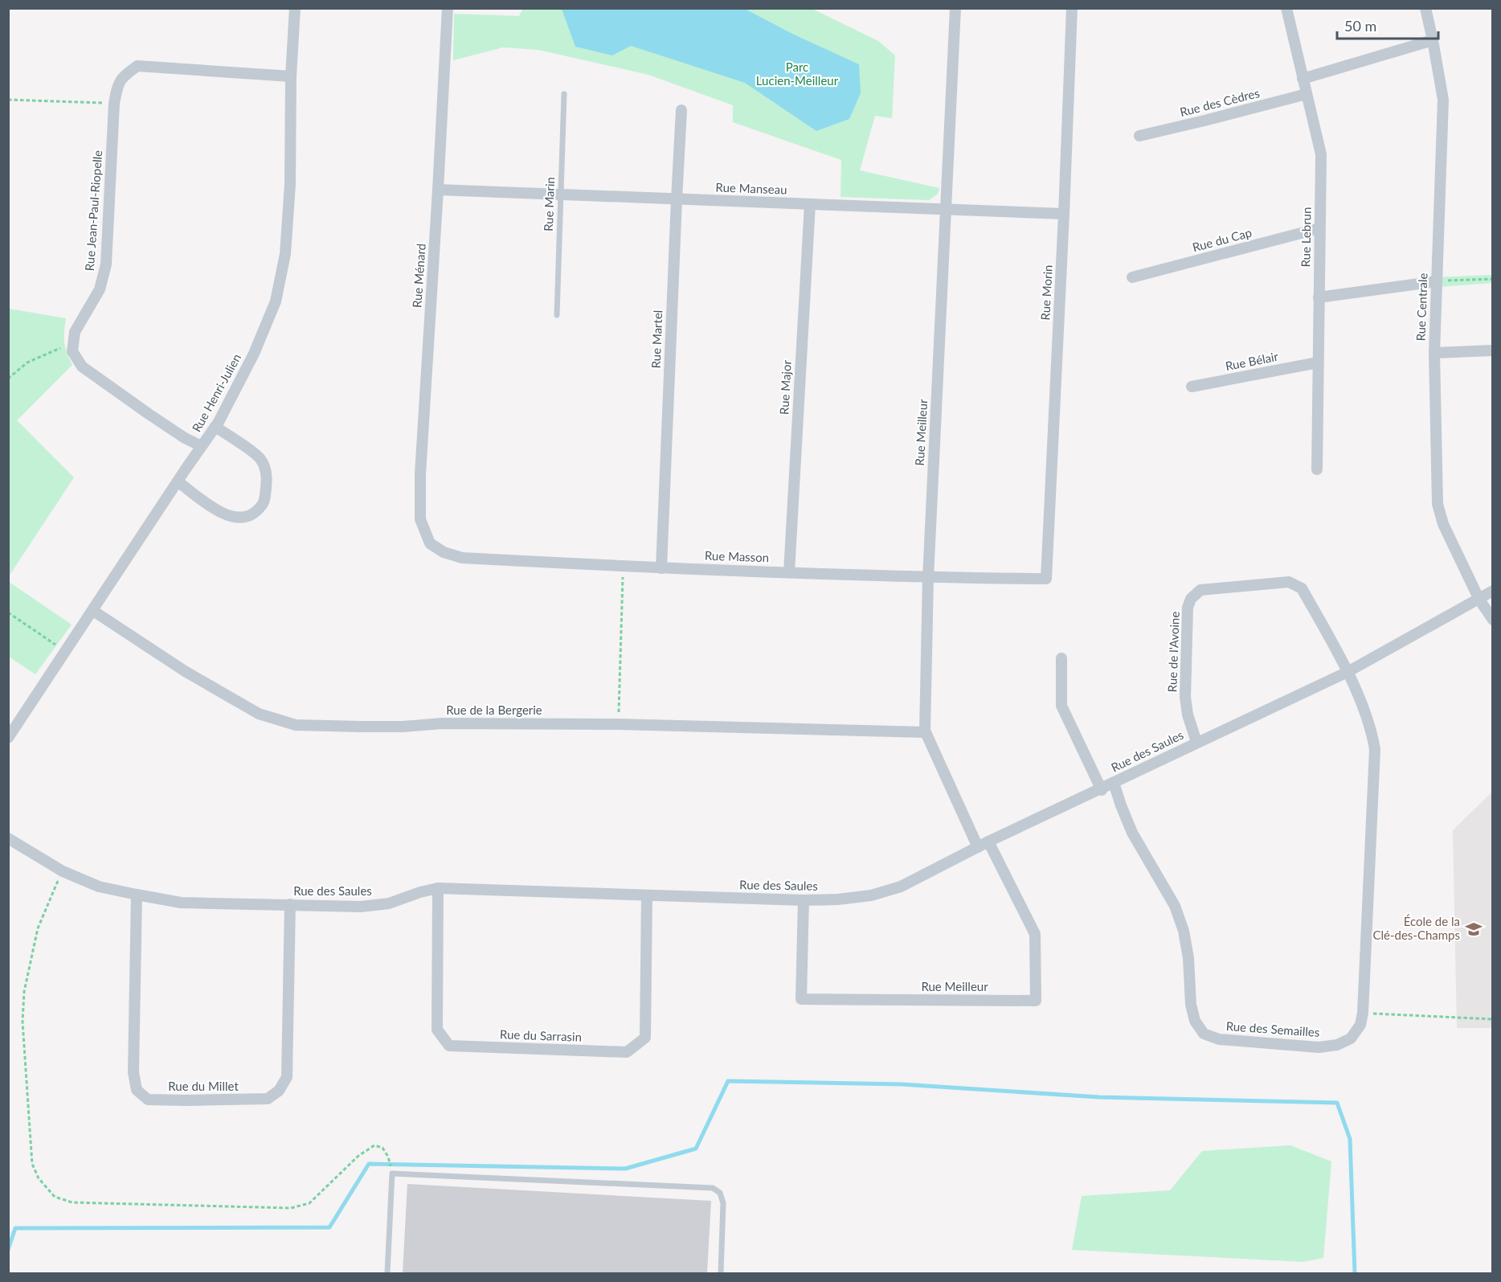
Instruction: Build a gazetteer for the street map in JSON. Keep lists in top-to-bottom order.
{
  "streets": {
    "street": [
      "Rue des Cèdres",
      "Rue Manseau",
      "Rue Jean-Paul-Riopelle",
      "Rue Lebrun",
      "Rue du Cap",
      "Rue Ménard",
      "Rue Morin",
      "Rue Centrale",
      "Rue Martel",
      "Rue Bélair",
      "Rue Major",
      "Rue Henri-Julien",
      "Rue Meilleur",
      "Rue Masson",
      "Rue de l'Avoine",
      "Rue de la Bergerie",
      "Rue des Saules",
      "Rue des Semailles",
      "Rue du Sarrasin",
      "Rue du Millet"
    ],
    "lane": ["Rue Marin"]
  },
  "crossings": [
    ["Rue des Cèdres", "Rue Lebrun"],
    ["Rue Manseau", "Rue Marin"],
    ["Rue Manseau", "Rue Ménard"],
    ["Rue Manseau", "Rue Morin"],
    ["Rue Manseau", "Rue Martel"],
    ["Rue Manseau", "Rue Major"],
    ["Rue Manseau", "Rue Meilleur"],
    ["Rue Jean-Paul-Riopelle", "Rue Henri-Julien"],
    ["Rue Lebrun", "Rue du Cap"],
    ["Rue Lebrun", "Rue Bélair"],
    ["Rue Ménard", "Rue Masson"],
    ["Rue Morin", "Rue Masson"],
    ["Rue Centrale", "Rue des Saules"],
    ["Rue Martel", "Rue Masson"],
    ["Rue Major", "Rue Masson"],
    ["Rue Henri-Julien", "Rue de la Bergerie"],
    ["Rue Meilleur", "Rue Masson"],
    ["Rue Meilleur", "Rue de la Bergerie"],
    ["Rue Meilleur", "Rue des Saules"],
    ["Rue de l'Avoine", "Rue des Saules"],
    ["Rue de l'Avoine", "Rue des Semailles"],
    ["Rue des Saules", "Rue des Semailles"],
    ["Rue des Saules", "Rue du Sarrasin"],
    ["Rue des Saules", "Rue du Millet"]
  ],
  "parks": ["Parc Lucien-Meilleur"],
  "places": {
    "school or university": ["École de la Clé-des-Champs"]
  },
  "scale_bar": "50 m"
}
